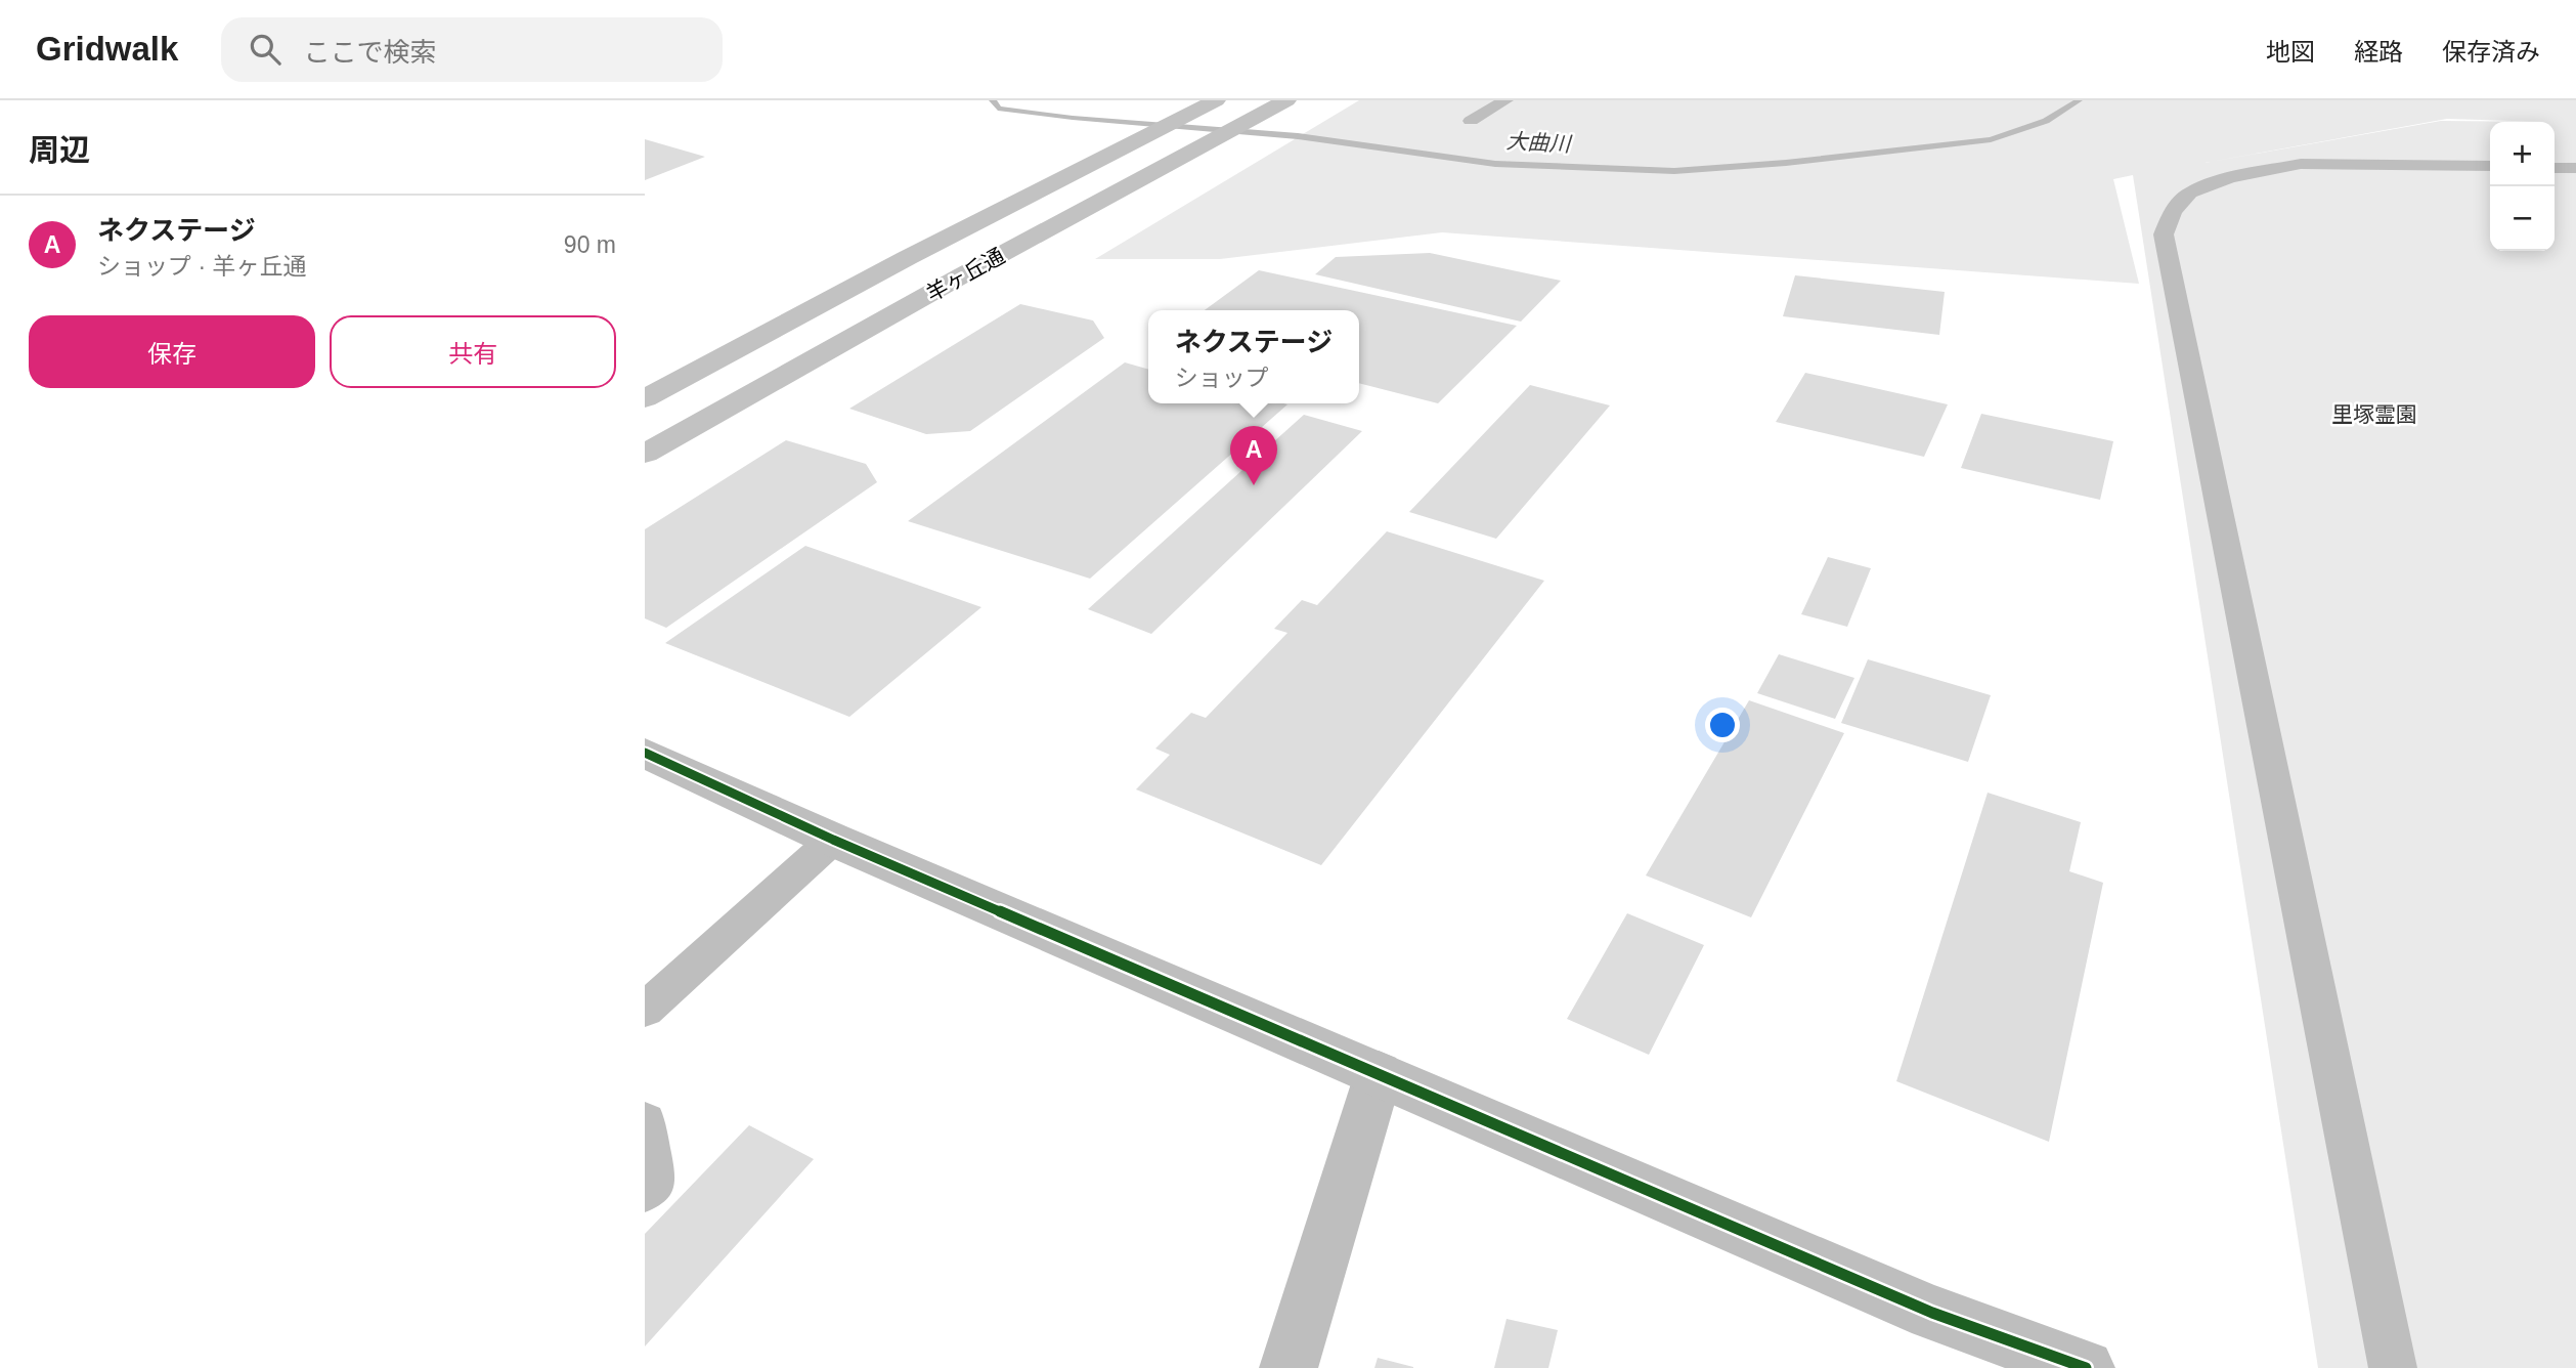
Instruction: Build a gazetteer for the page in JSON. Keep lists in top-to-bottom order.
{
  "streets": {
    "main road": ["羊ヶ丘通"]
  },
  "water": ["大曲川"],
  "parks": ["里塚霊園"],
  "page": {
    "header": "Gridwalk",
    "search": "ここで検索",
    "nav": ["地図", "経路", "保存済み"],
    "heading": "周辺",
    "map_buttons": ["+", "−"],
    "list": [
      {
        "mark": "A",
        "name": "ネクステージ",
        "note": "ショップ · 羊ヶ丘通",
        "value": "90 m"
      }
    ],
    "buttons": ["保存", "共有"],
    "popup": ["ネクステージ", "ショップ"],
    "pins": "A"
  }
}
